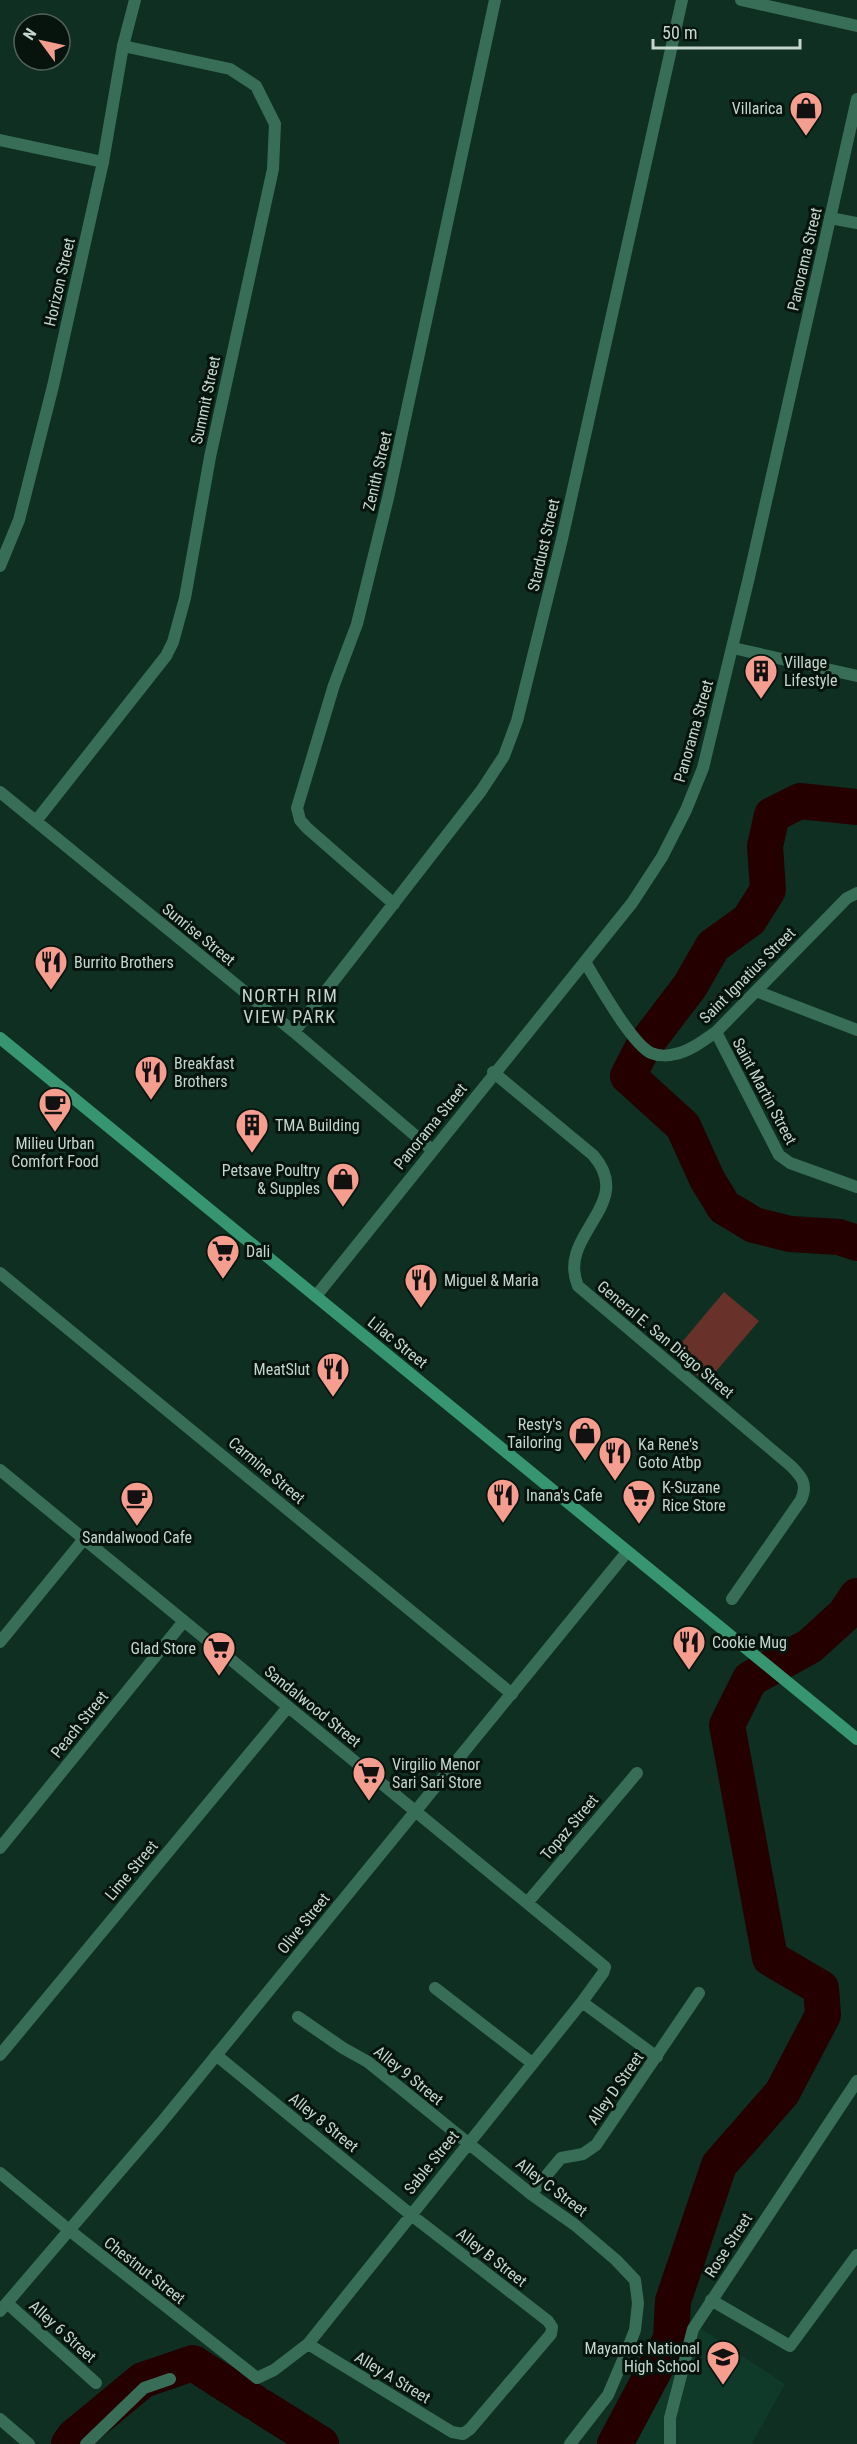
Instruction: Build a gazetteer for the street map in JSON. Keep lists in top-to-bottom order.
{
  "streets": {
    "main road": ["Lilac Street"],
    "street": [
      "Panorama Street",
      "Horizon Street",
      "Summit Street",
      "Zenith Street",
      "Stardust Street",
      "Sunrise Street",
      "Saint Ignatius Street",
      "Saint Martin Street",
      "General E. San Diego Street",
      "Carmine Street",
      "Sandalwood Street",
      "Peach Street",
      "Topaz Street",
      "Lime Street",
      "Olive Street",
      "Alley 9 Street",
      "Alley D Street",
      "Alley 8 Street",
      "Sable Street",
      "Alley C Street",
      "Rose Street",
      "Alley B Street",
      "Chestnut Street",
      "Alley 6 Street",
      "Alley A Street"
    ]
  },
  "crossings": [
    ["Panorama Street", "Sunrise Street"],
    ["Panorama Street", "Saint Ignatius Street"],
    ["Panorama Street", "General E. San Diego Street"],
    ["Panorama Street", "Lilac Street"],
    ["Horizon Street", "Summit Street"],
    ["Summit Street", "Sunrise Street"],
    ["Zenith Street", "Stardust Street"],
    ["Stardust Street", "Sunrise Street"],
    ["Saint Ignatius Street", "Saint Martin Street"],
    ["Lilac Street", "Olive Street"],
    ["Carmine Street", "Olive Street"],
    ["Sandalwood Street", "Peach Street"],
    ["Sandalwood Street", "Topaz Street"],
    ["Sandalwood Street", "Lime Street"],
    ["Sandalwood Street", "Olive Street"],
    ["Sandalwood Street", "Sable Street"],
    ["Olive Street", "Alley 8 Street"],
    ["Olive Street", "Chestnut Street"],
    ["Olive Street", "Alley 6 Street"],
    ["Alley 9 Street", "Sable Street"],
    ["Alley 9 Street", "Alley C Street"],
    ["Alley D Street", "Sable Street"],
    ["Alley D Street", "Alley C Street"],
    ["Alley 8 Street", "Sable Street"],
    ["Alley 8 Street", "Alley B Street"],
    ["Sable Street", "Alley C Street"],
    ["Sable Street", "Alley B Street"],
    ["Sable Street", "Chestnut Street"],
    ["Sable Street", "Alley A Street"],
    ["Alley B Street", "Alley A Street"]
  ],
  "districts": ["NORTH RIM VIEW PARK"],
  "places": {
    "shop": ["Villarica", "Petsave Poultry & Supples", "Resty's Tailoring"],
    "building": ["Village Lifestyle", "TMA Building"],
    "restaurant": [
      "Burrito Brothers",
      "Breakfast Brothers",
      "Miguel & Maria",
      "MeatSlut",
      "Ka Rene's Goto Atbp",
      "Inana's Cafe",
      "Cookie Mug"
    ],
    "cafe": ["Milieu Urban Comfort Food", "Sandalwood Cafe"],
    "supermarket": [
      "Dali",
      "K-Suzane Rice Store",
      "Glad Store",
      "Virgilio Menor Sari Sari Store"
    ],
    "school or university": ["Mayamot National High School"]
  },
  "scale_bar": "50 m",
  "north": "top left"
}
